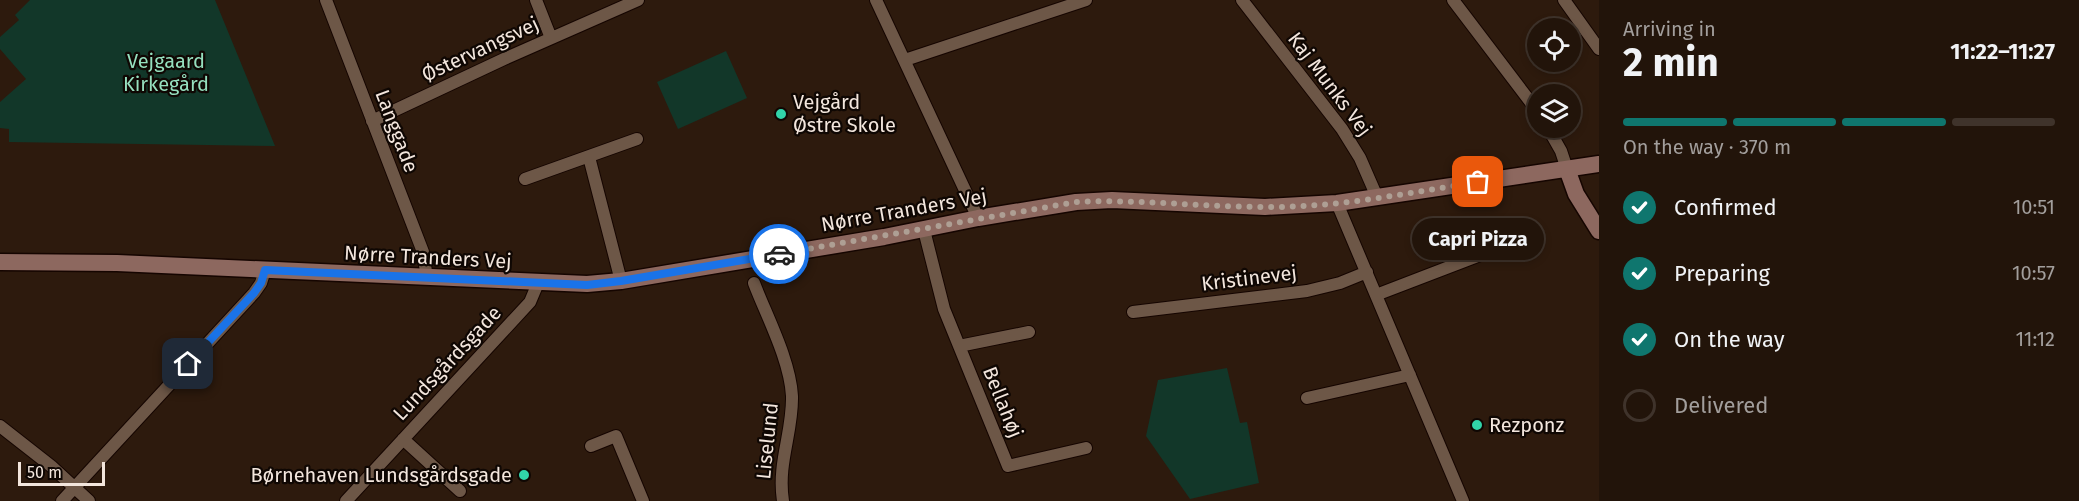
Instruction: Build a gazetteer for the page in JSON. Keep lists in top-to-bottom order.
{
  "streets": {
    "street": [
      "Østervangsvej",
      "Kaj Munks Vej",
      "Langgade",
      "Nørre Tranders Vej",
      "Kristinevej",
      "Lundsgårdsgade",
      "Bellahøj",
      "Liselund"
    ]
  },
  "crossings": [
    ["Østervangsvej", "Langgade"],
    ["Kaj Munks Vej", "Nørre Tranders Vej"],
    ["Langgade", "Nørre Tranders Vej"],
    ["Nørre Tranders Vej", "Lundsgårdsgade"],
    ["Nørre Tranders Vej", "Bellahøj"]
  ],
  "parks": ["Vejgaard Kirkegård"],
  "places": [
    "Vejgård Østre Skole",
    "Capri Pizza",
    "Rezponz",
    "Børnehaven Lundsgårdsgade"
  ],
  "scale_bar": "50 m",
  "page": {
    "heading": ["2 min", "Arriving in", "11:22–11:27"],
    "bar": "On the way · 370 m",
    "list": [
      ["Confirmed", "10:51"],
      ["Preparing", "10:57"],
      ["On the way", "11:12"],
      "Delivered"
    ],
    "bubble": "Capri Pizza",
    "scale": "50 m"
  }
}
